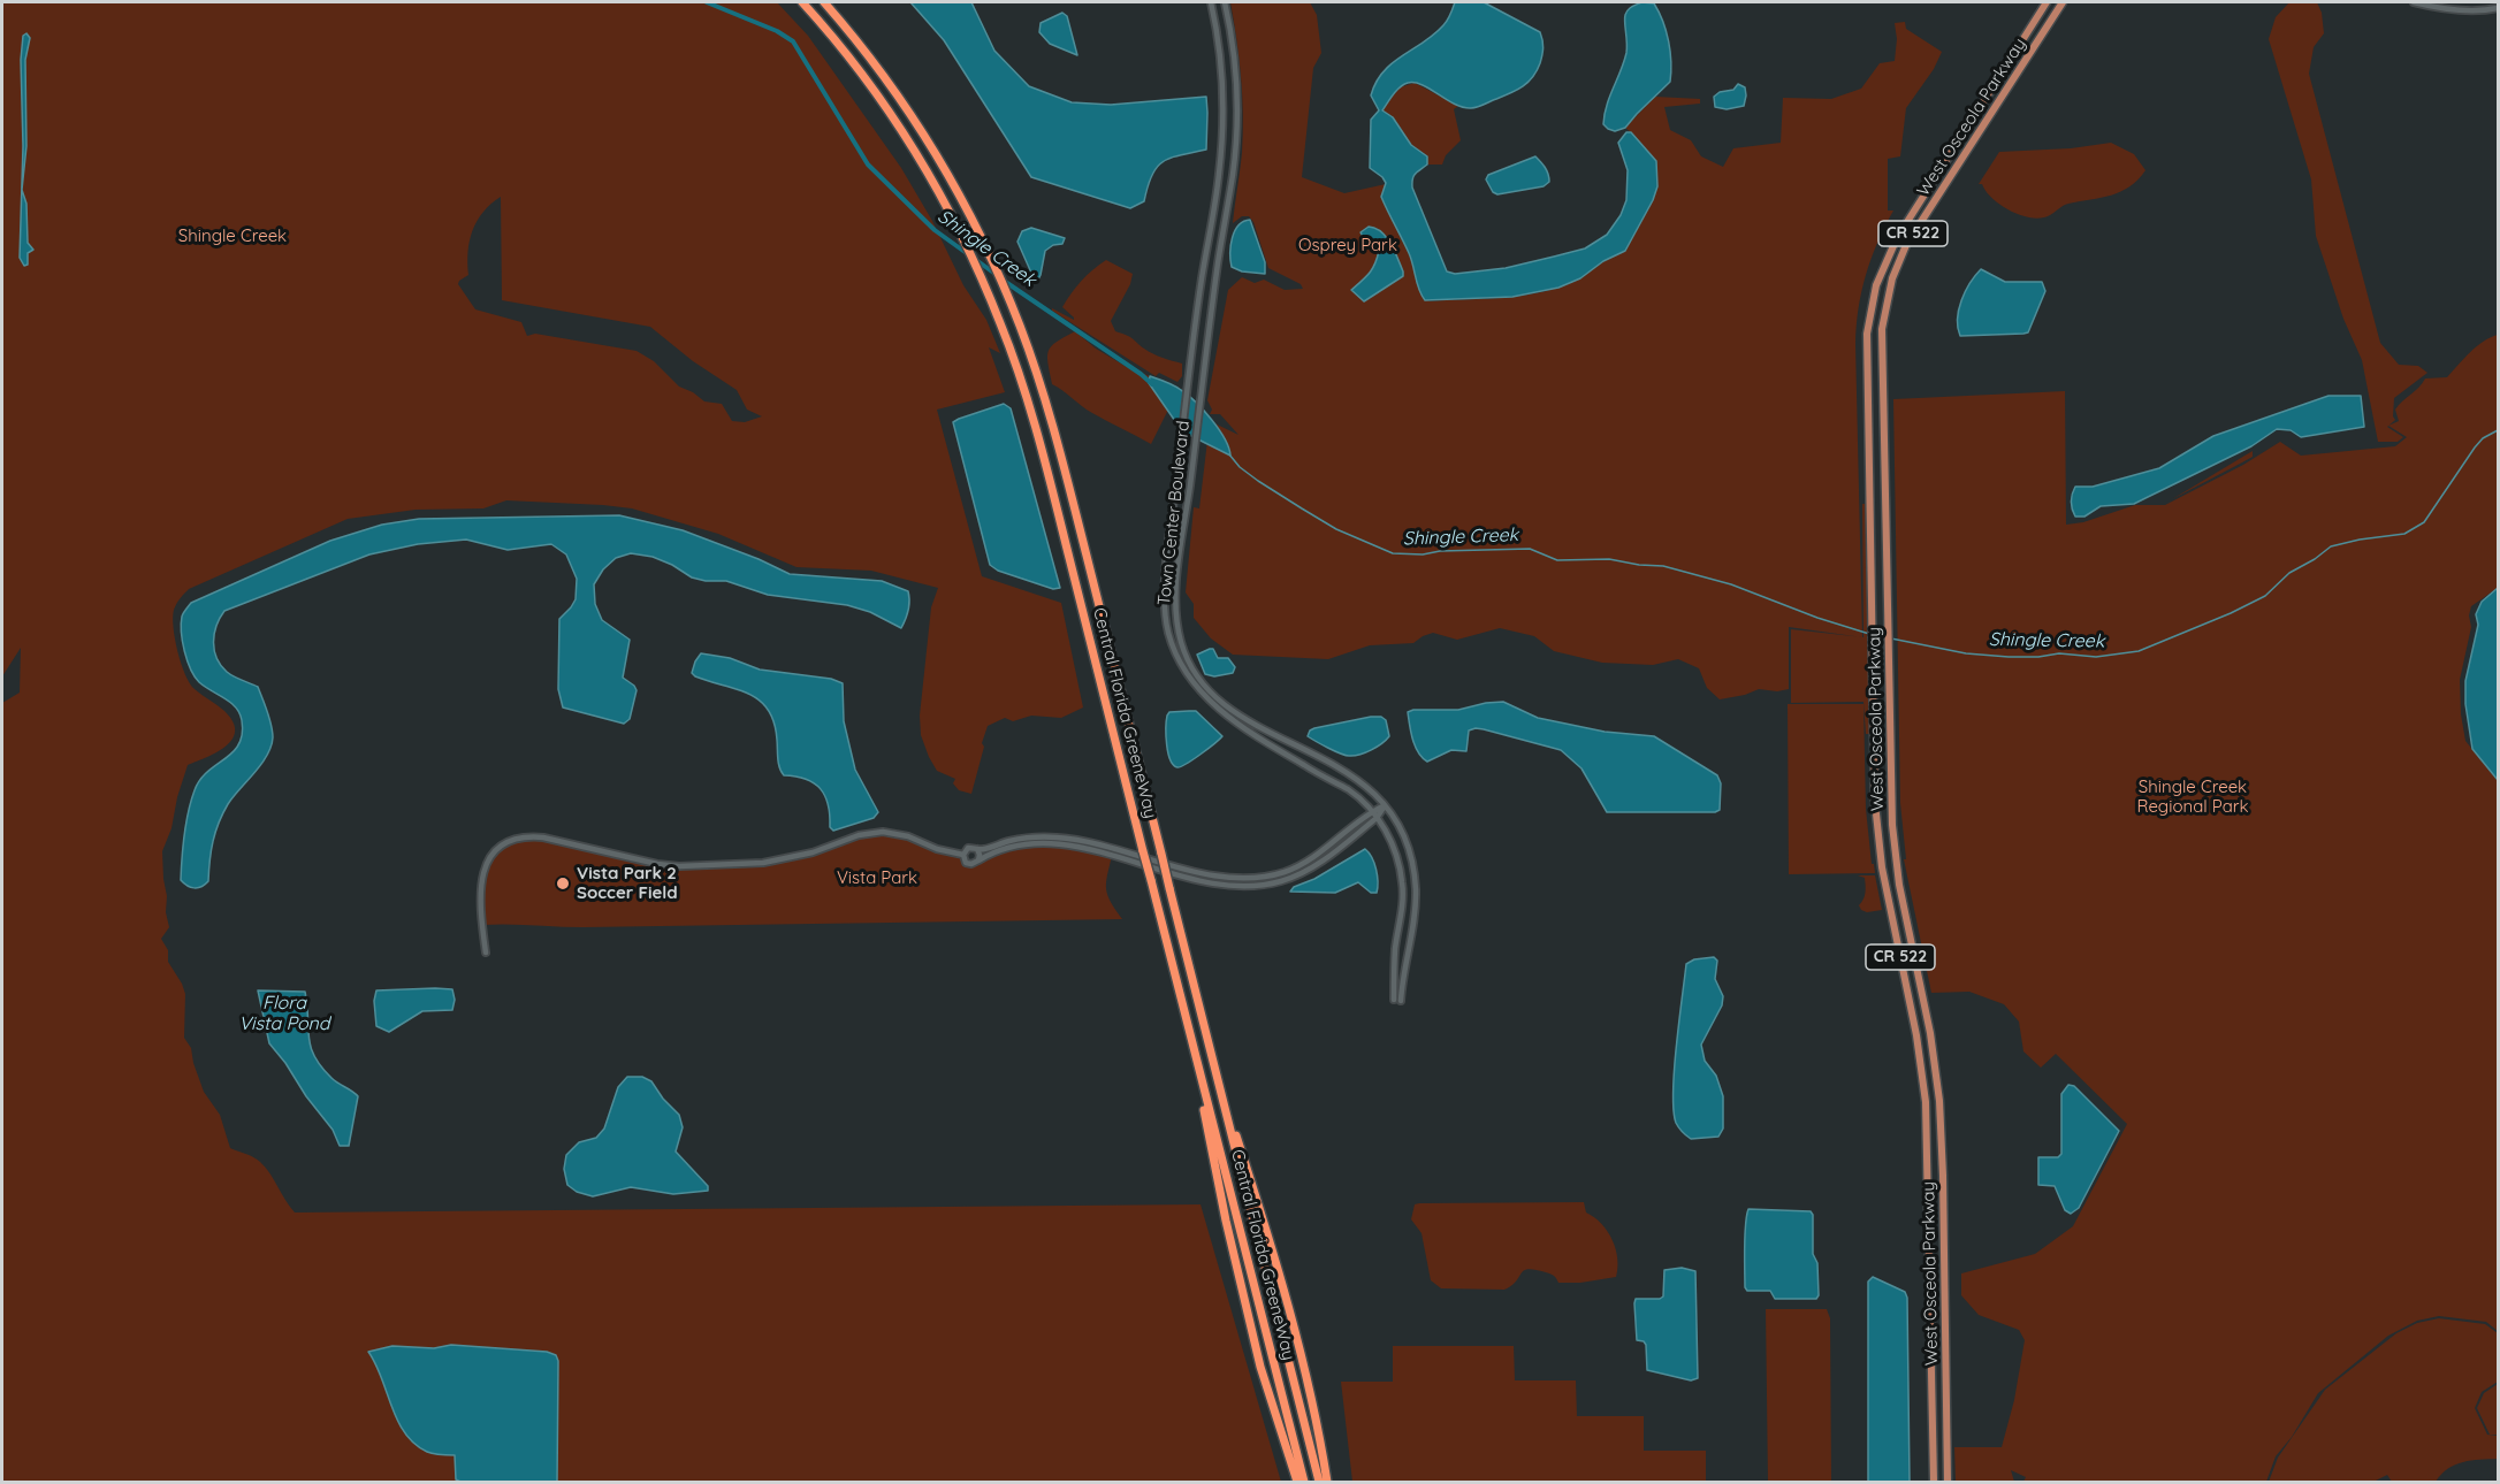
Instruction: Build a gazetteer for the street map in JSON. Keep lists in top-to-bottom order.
{
  "streets": {
    "highway": ["Central Florida GreeneWay"],
    "main road": ["West Osceola Parkway", "CR 522"],
    "street": ["Town Center Boulevard"]
  },
  "water": ["Shingle Creek", "Flora Vista Pond"],
  "parks": [
    "Shingle Creek",
    "Osprey Park",
    "Shingle Creek Regional Park",
    "Vista Park"
  ],
  "places": ["Vista Park 2 Soccer Field"]
}
